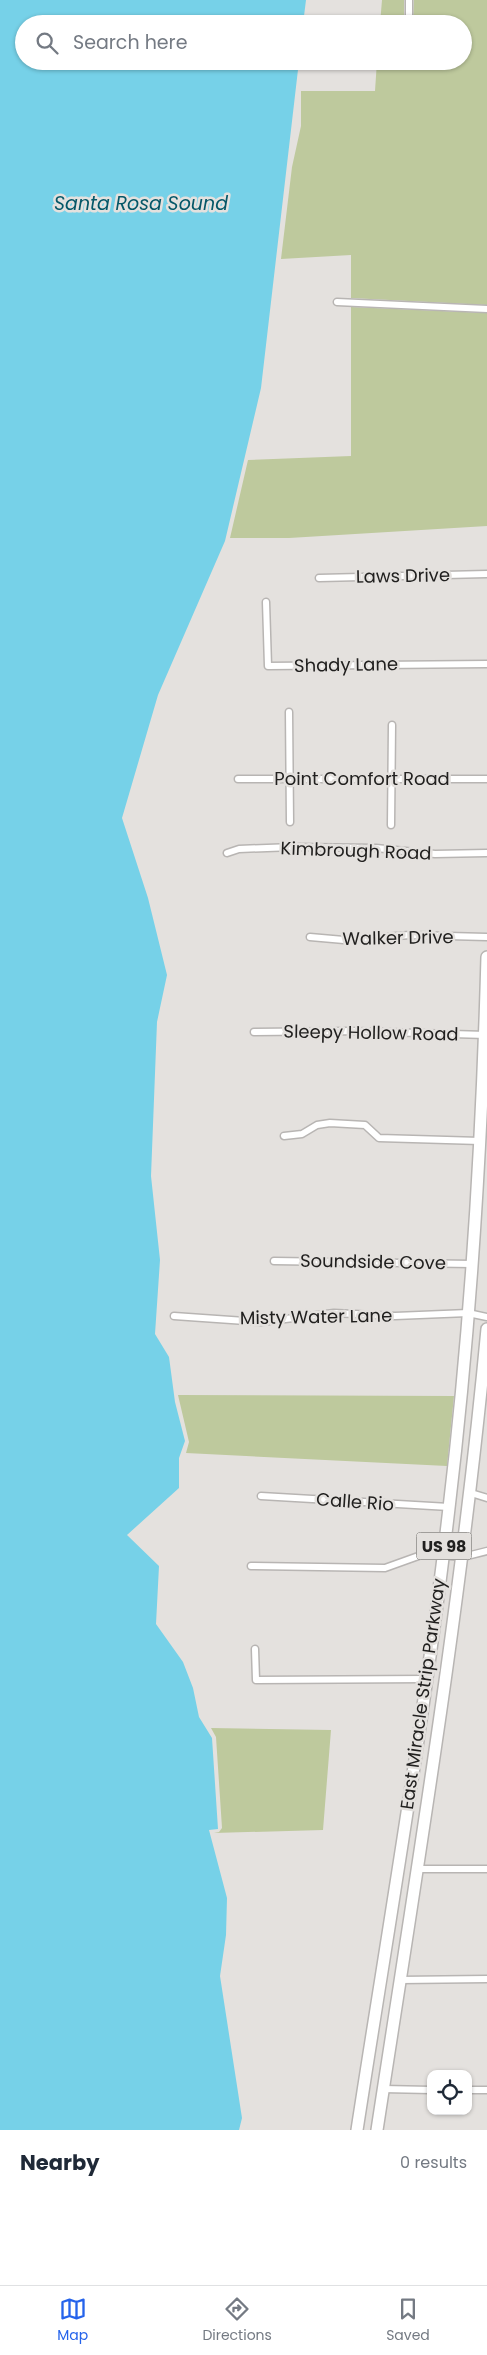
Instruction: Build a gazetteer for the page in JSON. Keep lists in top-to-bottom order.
{
  "streets": {
    "highway": ["US 98", "East Miracle Strip Parkway"],
    "street": [
      "Laws Drive",
      "Shady Lane",
      "Point Comfort Road",
      "Kimbrough Road",
      "Walker Drive",
      "Sleepy Hollow Road",
      "Soundside Cove",
      "Misty Water Lane",
      "Calle Rio"
    ]
  },
  "crossings": [
    ["Sleepy Hollow Road", "East Miracle Strip Parkway"],
    ["Soundside Cove", "East Miracle Strip Parkway"],
    ["Misty Water Lane", "East Miracle Strip Parkway"],
    ["Calle Rio", "East Miracle Strip Parkway"]
  ],
  "water": ["Santa Rosa Sound"],
  "page": {
    "search": "Search here",
    "heading": ["Nearby", "0 results"],
    "nav": ["Map", "Directions", "Saved"]
  }
}
